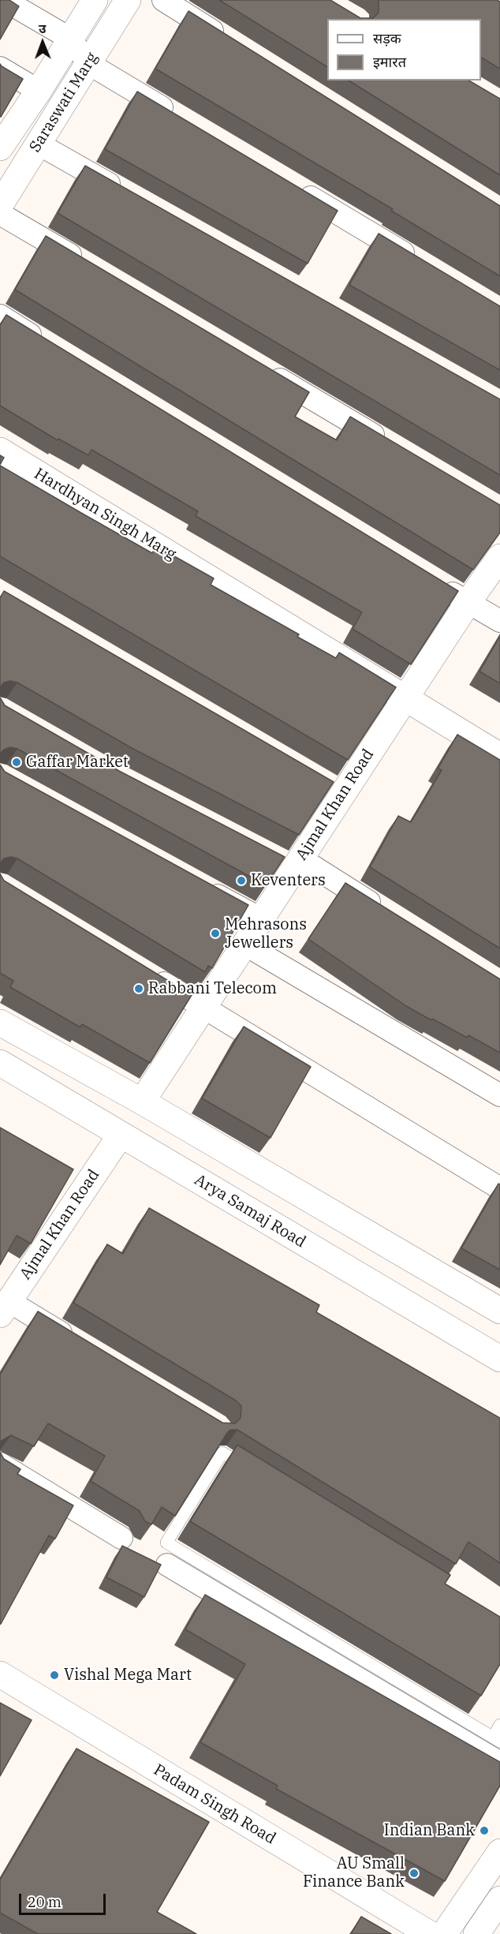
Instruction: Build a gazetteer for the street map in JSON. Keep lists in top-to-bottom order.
{
  "streets": {
    "street": [
      "Saraswati Marg",
      "Hardhyan Singh Marg",
      "Ajmal Khan Road",
      "Arya Samaj Road",
      "Padam Singh Road"
    ]
  },
  "crossings": [
    ["Hardhyan Singh Marg", "Ajmal Khan Road"],
    ["Ajmal Khan Road", "Arya Samaj Road"]
  ],
  "places": [
    "Gaffar Market",
    "Keventers",
    "Mehrasons Jewellers",
    "Rabbani Telecom",
    "Vishal Mega Mart",
    "Indian Bank",
    "AU Small Finance Bank"
  ],
  "legend": ["सड़क", "इमारत"],
  "scale_bar": "20 m",
  "north": "top"
}
